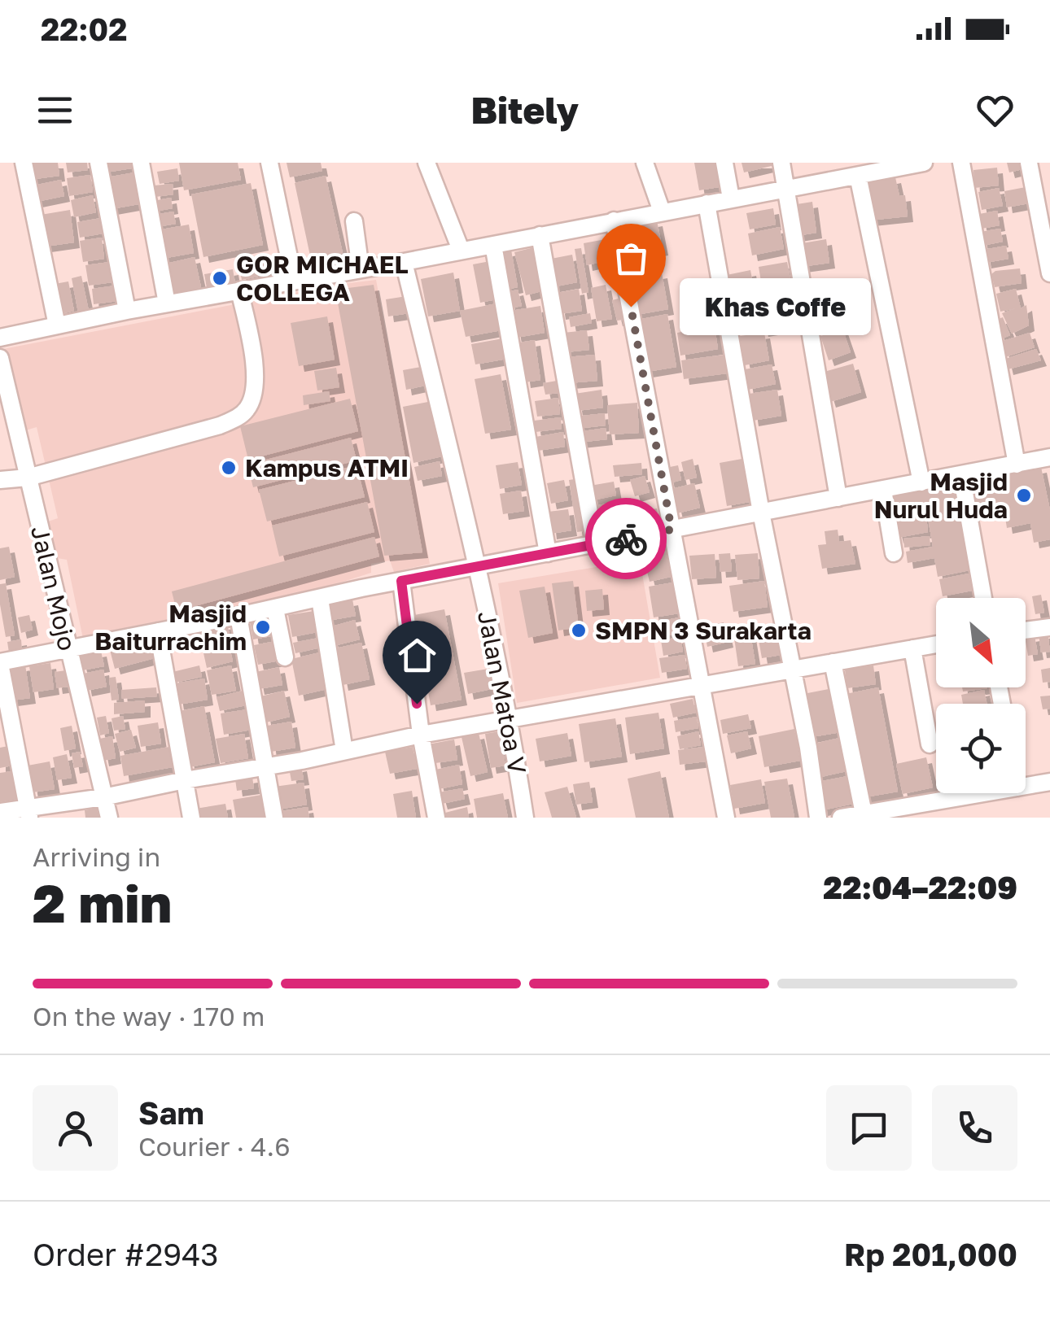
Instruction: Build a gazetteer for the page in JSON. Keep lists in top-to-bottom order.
{
  "streets": {
    "street": ["Jalan Mojo", "Jalan Matoa V"]
  },
  "places": [
    "GOR MICHAEL COLLEGA",
    "Khas Coffe",
    "Kampus ATMI",
    "Masjid Nurul Huda",
    "Masjid Baiturrachim",
    "SMPN 3 Surakarta"
  ],
  "north": "bottom right",
  "page": {
    "status": "22:02",
    "header": "Bitely",
    "bubble": "Khas Coffe",
    "heading": ["2 min", "Arriving in", "22:04–22:09"],
    "panel": [
      "Sam",
      "Courier · 4.6",
      "Order #2943",
      "Rp 201,000"
    ],
    "bar": "On the way · 170 m"
  }
}
